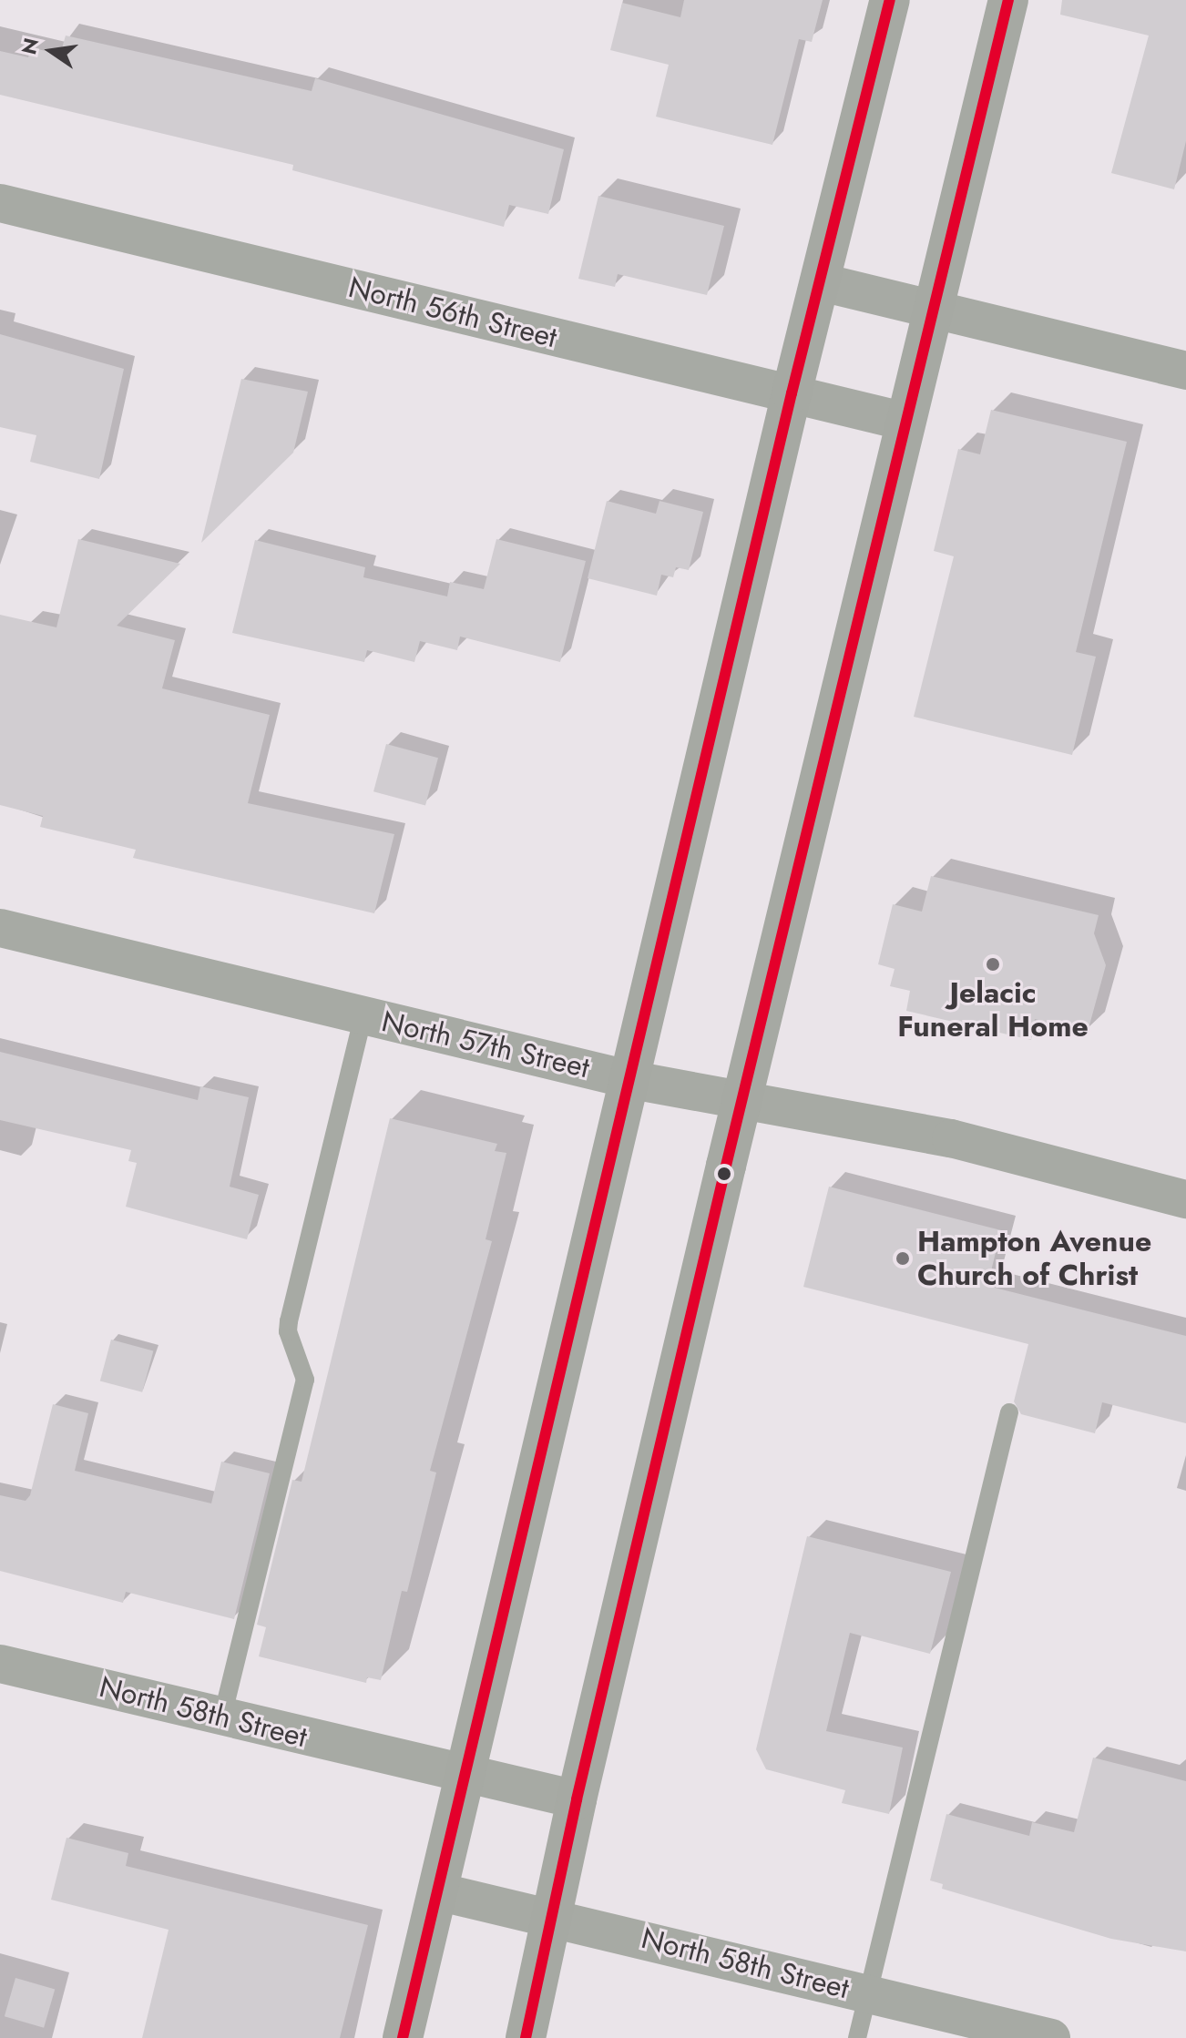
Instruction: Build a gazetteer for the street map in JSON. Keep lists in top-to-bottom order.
{
  "streets": {
    "street": ["North 56th Street", "North 57th Street", "North 58th Street"]
  },
  "places": ["Jelacic Funeral Home", "Hampton Avenue Church of Christ"],
  "north": "left"
}
